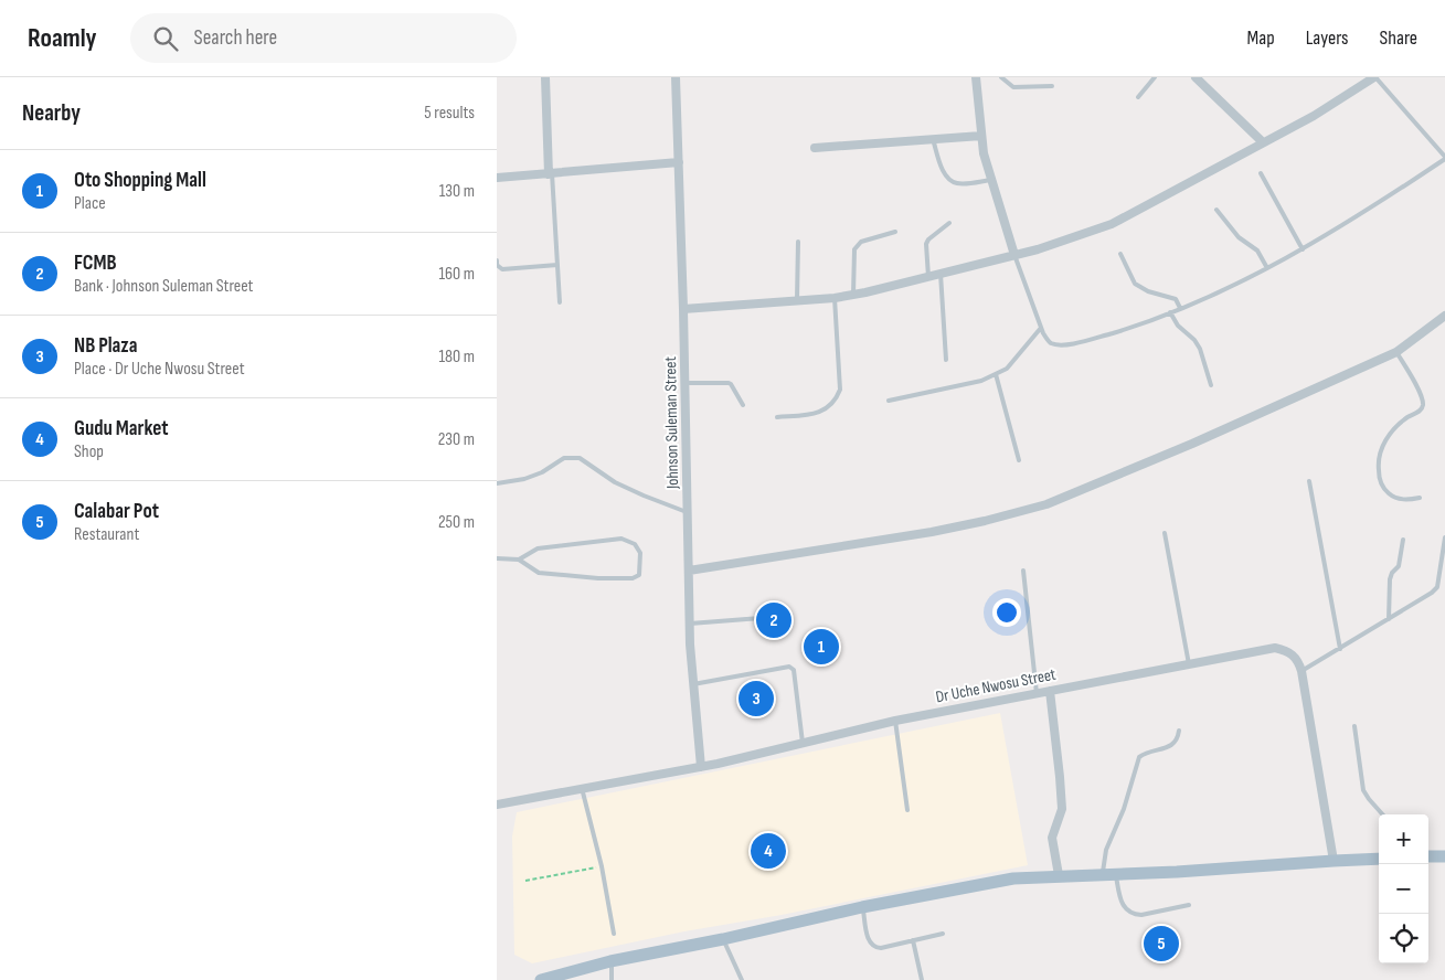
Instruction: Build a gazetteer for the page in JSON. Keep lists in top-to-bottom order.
{
  "streets": {
    "street": ["Johnson Suleman Street", "Dr Uche Nwosu Street"]
  },
  "crossings": [
    ["Johnson Suleman Street", "Dr Uche Nwosu Street"]
  ],
  "page": {
    "header": "Roamly",
    "search": "Search here",
    "nav": ["Map", "Layers", "Share"],
    "heading": ["Nearby", "5 results"],
    "list": [
      {
        "mark": "1",
        "name": "Oto Shopping Mall",
        "note": "Place",
        "value": "130 m"
      },
      {
        "mark": "2",
        "name": "FCMB",
        "note": "Bank · Johnson Suleman Street",
        "value": "160 m"
      },
      {
        "mark": "3",
        "name": "NB Plaza",
        "note": "Place · Dr Uche Nwosu Street",
        "value": "180 m"
      },
      {
        "mark": "4",
        "name": "Gudu Market",
        "note": "Shop",
        "value": "230 m"
      },
      {
        "mark": "5",
        "name": "Calabar Pot",
        "note": "Restaurant",
        "value": "250 m"
      }
    ],
    "pins": [
      "2",
      "1",
      "3",
      "4",
      "5"
    ],
    "map_buttons": ["+", "−"]
  }
}
